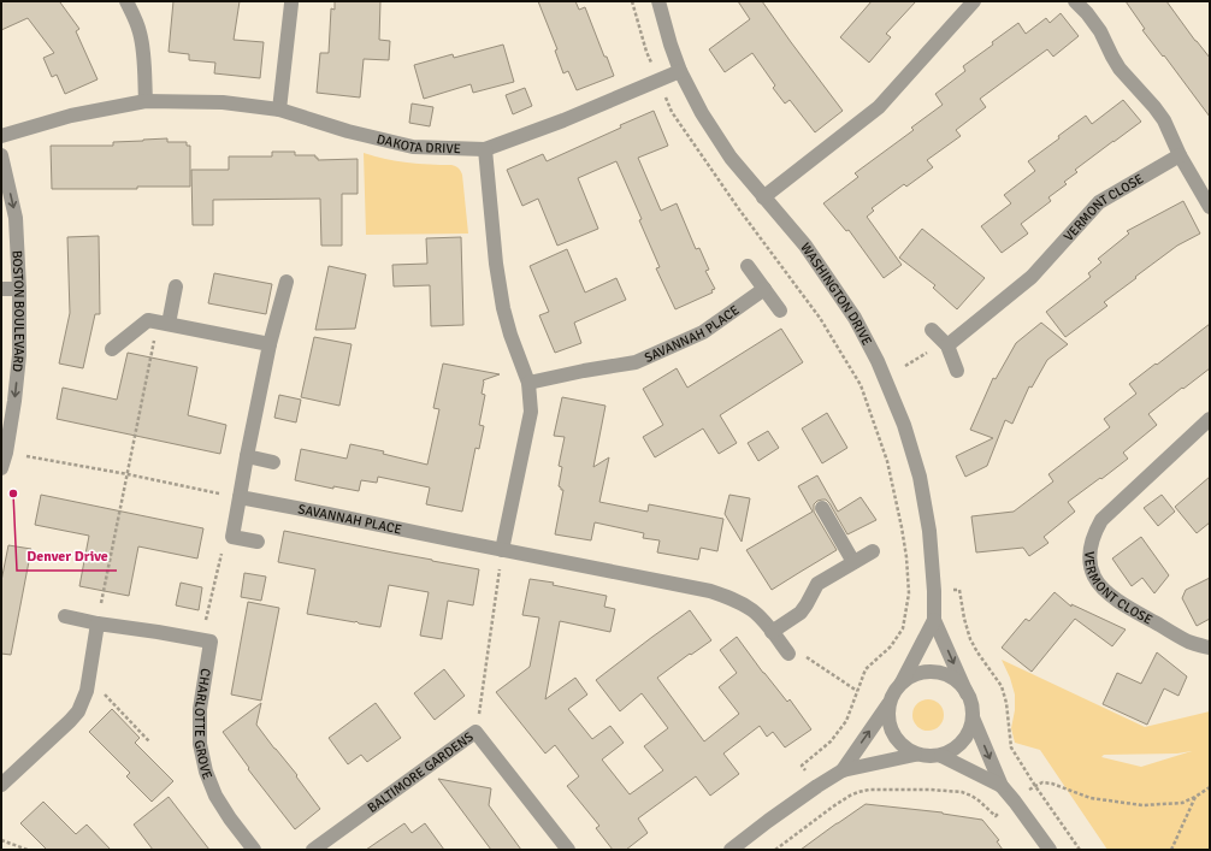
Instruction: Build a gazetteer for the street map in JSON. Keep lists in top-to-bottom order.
{
  "streets": {
    "street": [
      "DAKOTA DRIVE",
      "VERMONT CLOSE",
      "WASHINGTON DRIVE",
      "BOSTON BOULEVARD",
      "SAVANNAH PLACE",
      "CHARLOTTE GROVE",
      "BALTIMORE GARDENS"
    ]
  },
  "crossings": [
    ["DAKOTA DRIVE", "WASHINGTON DRIVE"]
  ],
  "one_way": ["BOSTON BOULEVARD"],
  "places": ["Denver Drive"]
}
